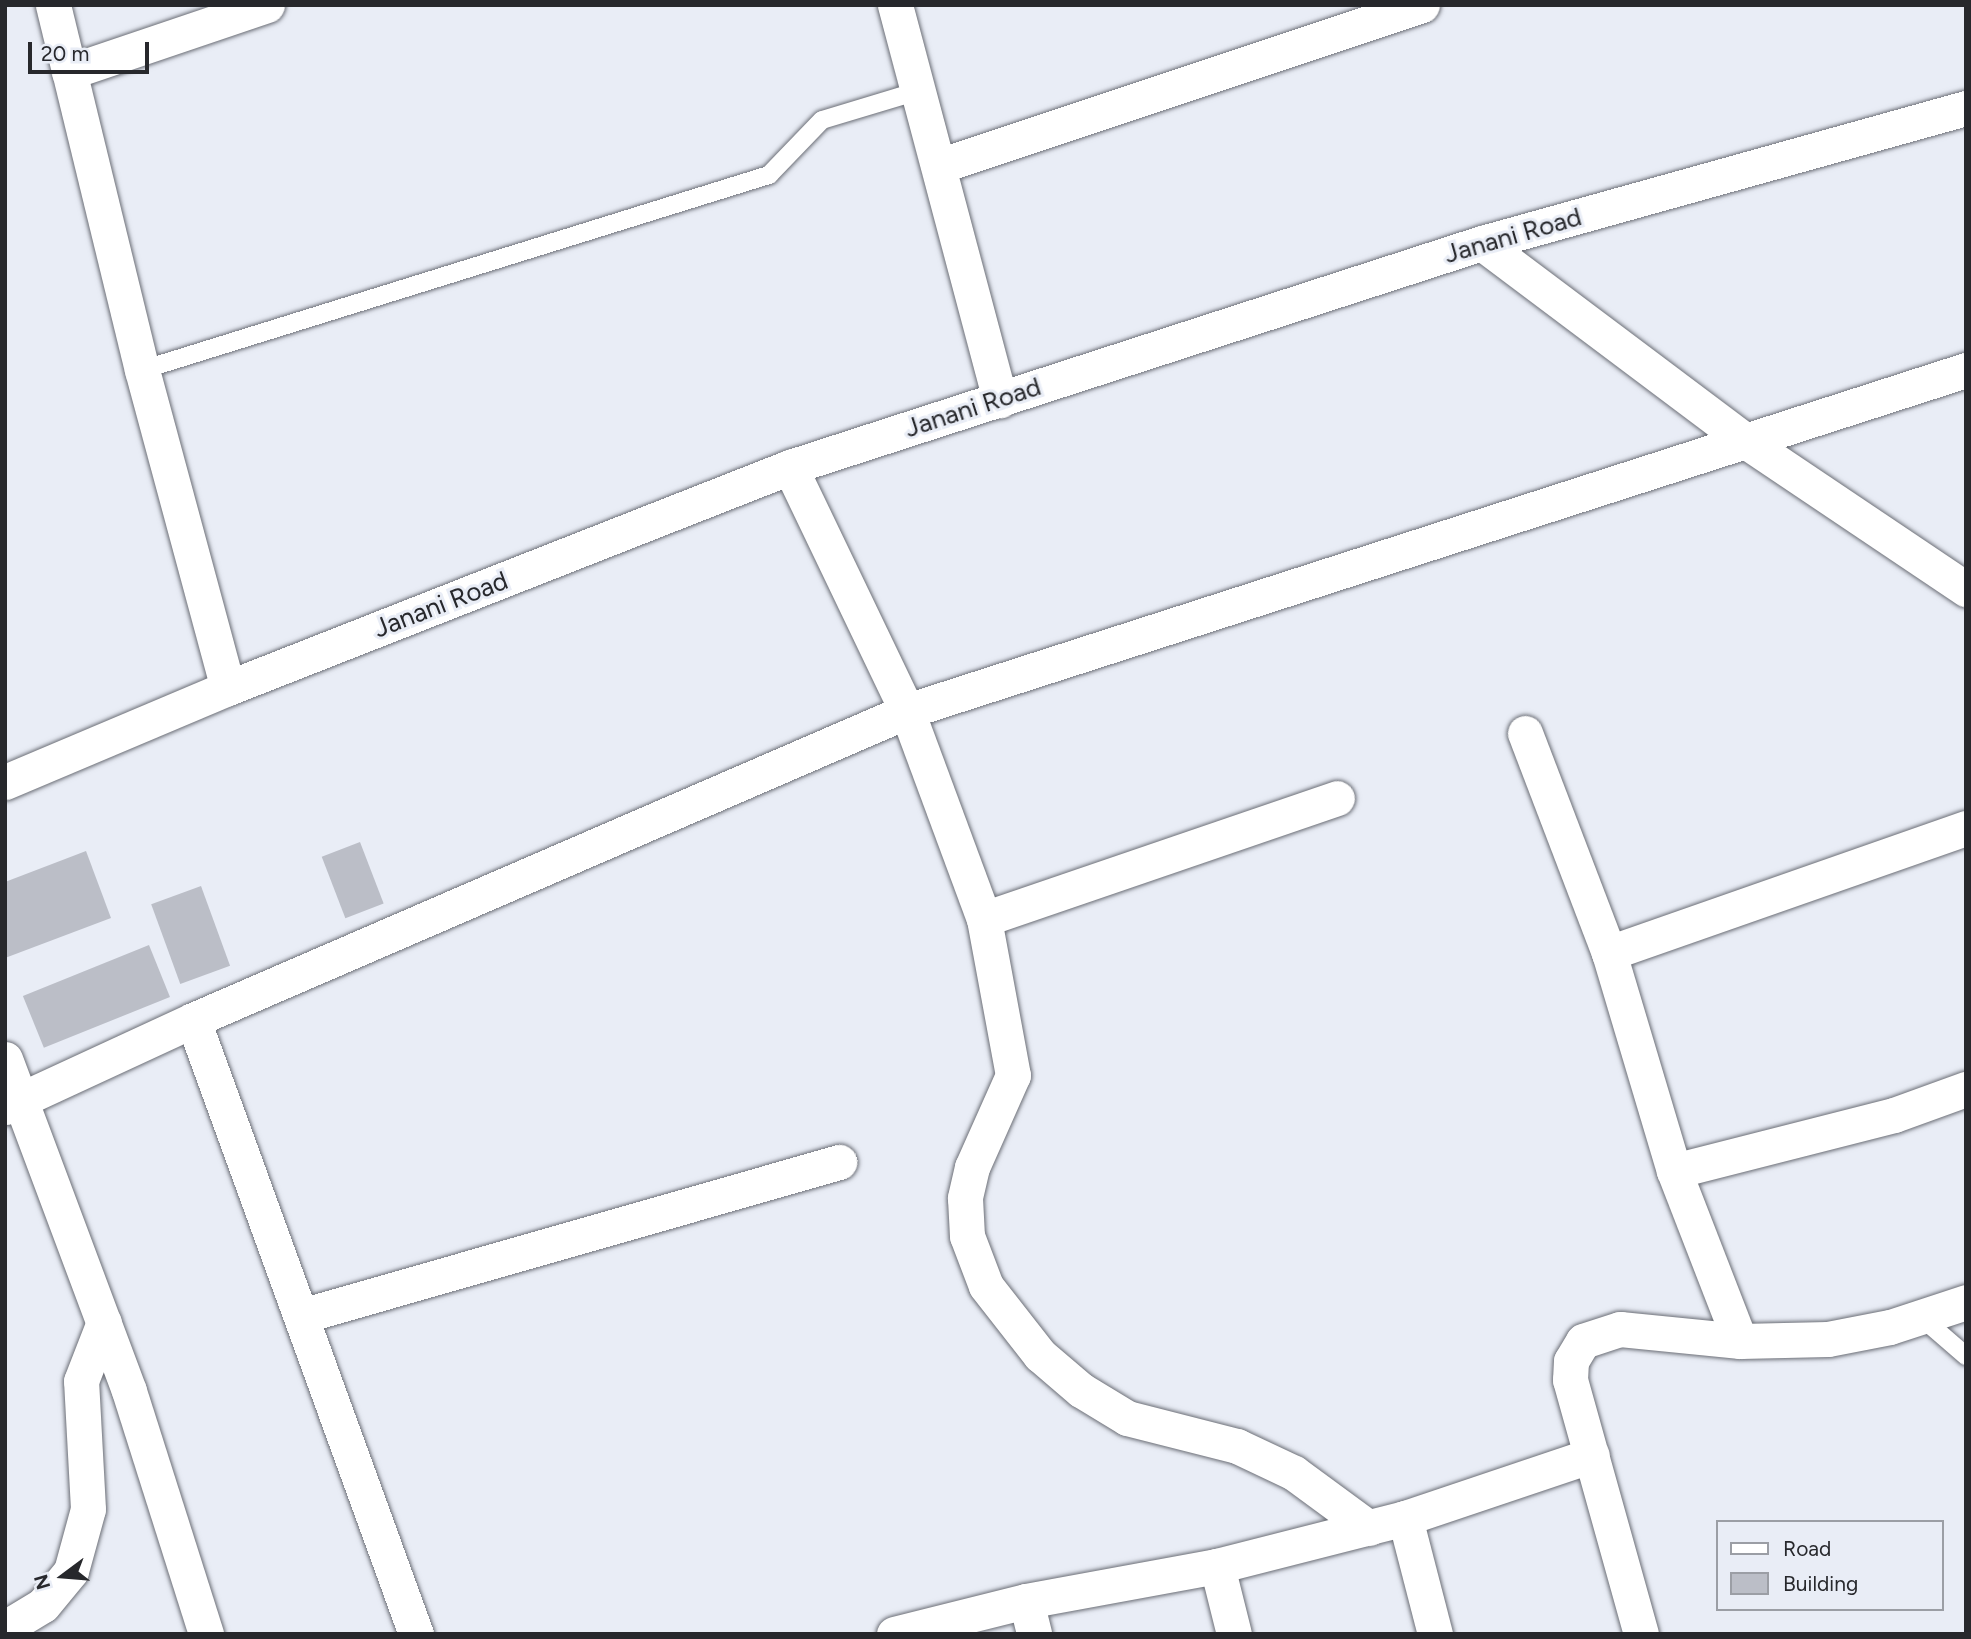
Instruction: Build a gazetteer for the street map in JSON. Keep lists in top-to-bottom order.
{
  "streets": {
    "street": ["Janani Road"]
  },
  "legend": ["Road", "Building"],
  "scale_bar": "20 m",
  "north": "left"
}
